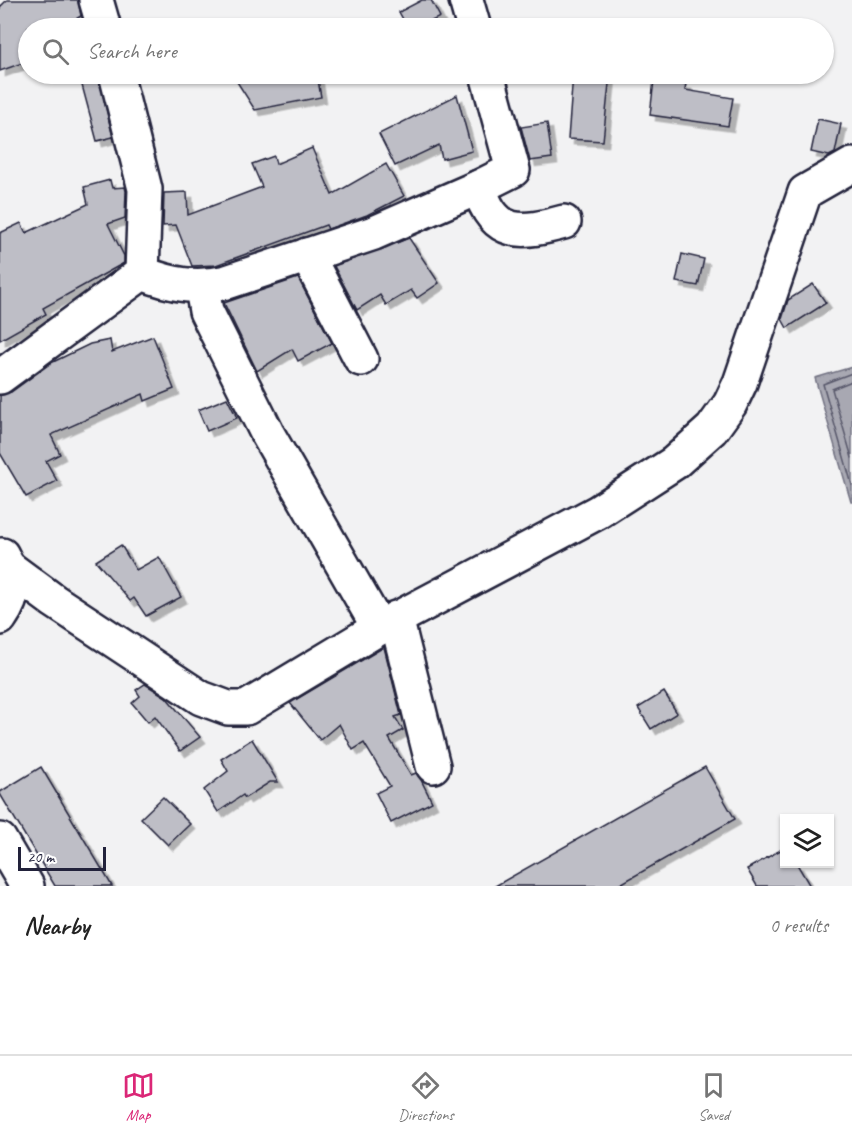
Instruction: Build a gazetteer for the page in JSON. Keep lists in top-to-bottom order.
{
  "scale_bar": "20 m",
  "page": {
    "search": "Search here",
    "scale": "20 m",
    "heading": ["Nearby", "0 results"],
    "nav": ["Map", "Directions", "Saved"]
  }
}
